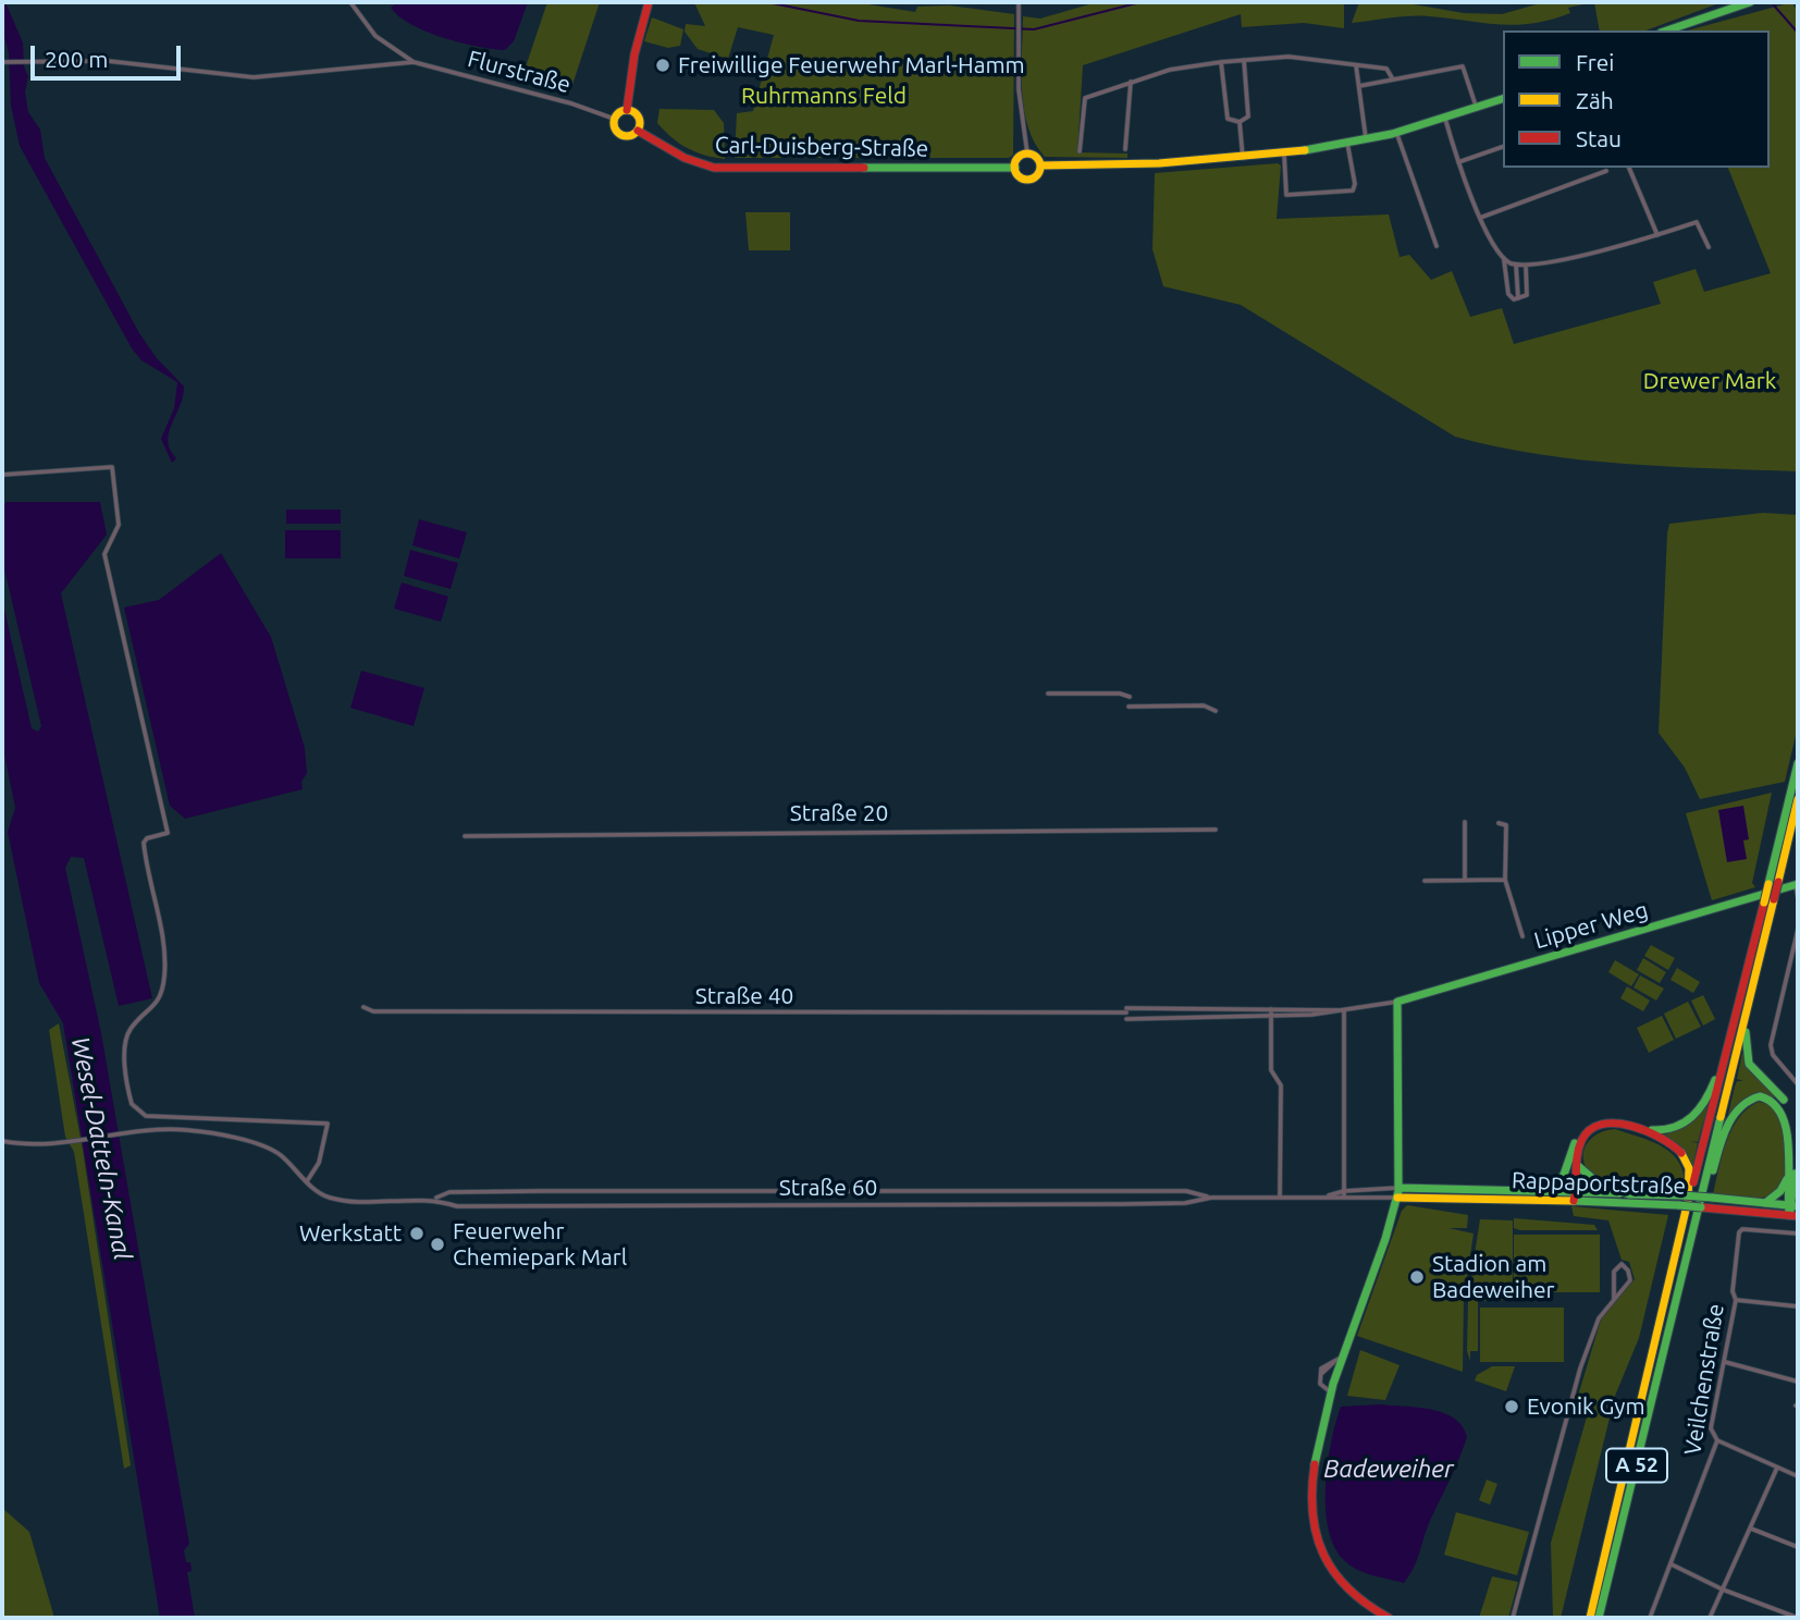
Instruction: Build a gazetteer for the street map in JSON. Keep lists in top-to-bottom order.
{
  "streets": {
    "main road": [
      "Carl-Duisberg-Straße",
      "Lipper Weg",
      "Rappaportstraße",
      "A 52"
    ],
    "street": [
      "Flurstraße",
      "Straße 20",
      "Straße 40",
      "Straße 60",
      "Veilchenstraße"
    ]
  },
  "crossings": [
    ["Flurstraße", "Carl-Duisberg-Straße"],
    ["Rappaportstraße", "Straße 60"]
  ],
  "water": ["Wesel-Datteln-Kanal", "Badeweiher"],
  "parks": ["Ruhrmanns Feld", "Drewer Mark"],
  "places": [
    "Freiwillige Feuerwehr Marl-Hamm",
    "Werkstatt",
    "Feuerwehr Chemiepark Marl",
    "Stadion am Badeweiher",
    "Evonik Gym"
  ],
  "legend": ["Frei", "Zäh", "Stau"],
  "scale_bar": "200 m"
}
